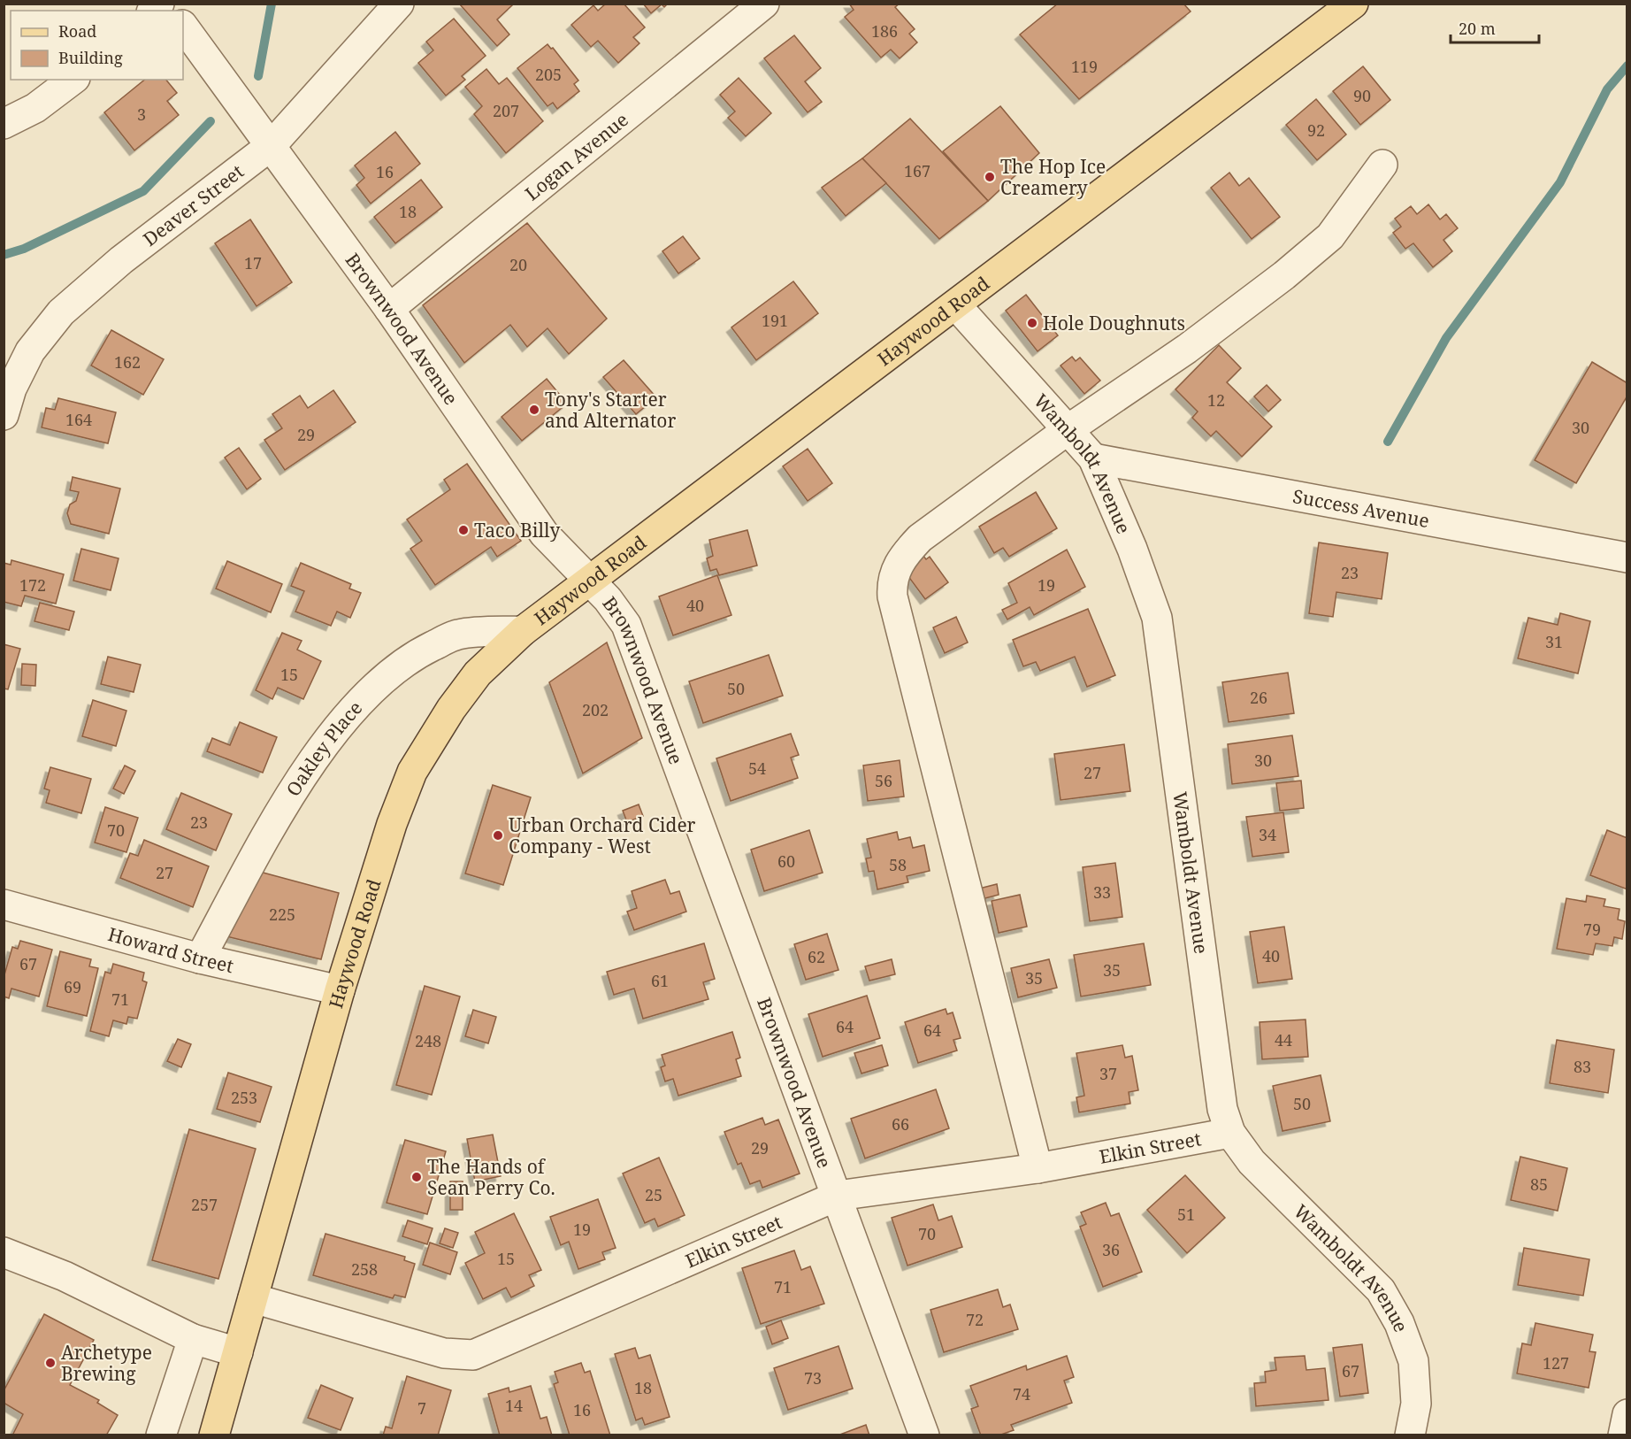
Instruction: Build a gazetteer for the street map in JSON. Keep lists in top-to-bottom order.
{
  "streets": {
    "main road": ["Haywood Road"],
    "street": [
      "Logan Avenue",
      "Deaver Street",
      "Brownwood Avenue",
      "Wamboldt Avenue",
      "Success Avenue",
      "Oakley Place",
      "Howard Street",
      "Elkin Street"
    ]
  },
  "crossings": [
    ["Logan Avenue", "Brownwood Avenue"],
    ["Deaver Street", "Brownwood Avenue"],
    ["Haywood Road", "Brownwood Avenue"],
    ["Haywood Road", "Wamboldt Avenue"],
    ["Haywood Road", "Oakley Place"],
    ["Haywood Road", "Howard Street"],
    ["Haywood Road", "Elkin Street"],
    ["Brownwood Avenue", "Elkin Street"],
    ["Wamboldt Avenue", "Success Avenue"],
    ["Wamboldt Avenue", "Elkin Street"],
    ["Oakley Place", "Howard Street"]
  ],
  "places": [
    "The Hop Ice Creamery",
    "Hole Doughnuts",
    "Tony's Starter and Alternator",
    "Taco Billy",
    "Urban Orchard Cider Company - West",
    "The Hands of Sean Perry Co.",
    "Archetype Brewing"
  ],
  "house_numbers": [
    "186",
    "119",
    "205",
    "90",
    "207",
    "3",
    "92",
    "167",
    "16",
    "18",
    "17",
    "20",
    "191",
    "162",
    "12",
    "164",
    "30",
    "29",
    "23",
    "172",
    "19",
    "40",
    "31",
    "15",
    "50",
    "26",
    "202",
    "30",
    "54",
    "27",
    "56",
    "23",
    "70",
    "34",
    "60",
    "58",
    "27",
    "33",
    "225",
    "79",
    "40",
    "62",
    "67",
    "35",
    "35",
    "61",
    "69",
    "71",
    "64",
    "64",
    "44",
    "248",
    "83",
    "37",
    "253",
    "50",
    "66",
    "29",
    "85",
    "25",
    "257",
    "51",
    "19",
    "70",
    "36",
    "15",
    "258",
    "71",
    "72",
    "127",
    "67",
    "73",
    "18",
    "74",
    "14",
    "7",
    "16"
  ],
  "legend": ["Road", "Building"],
  "scale_bar": "20 m"
}
